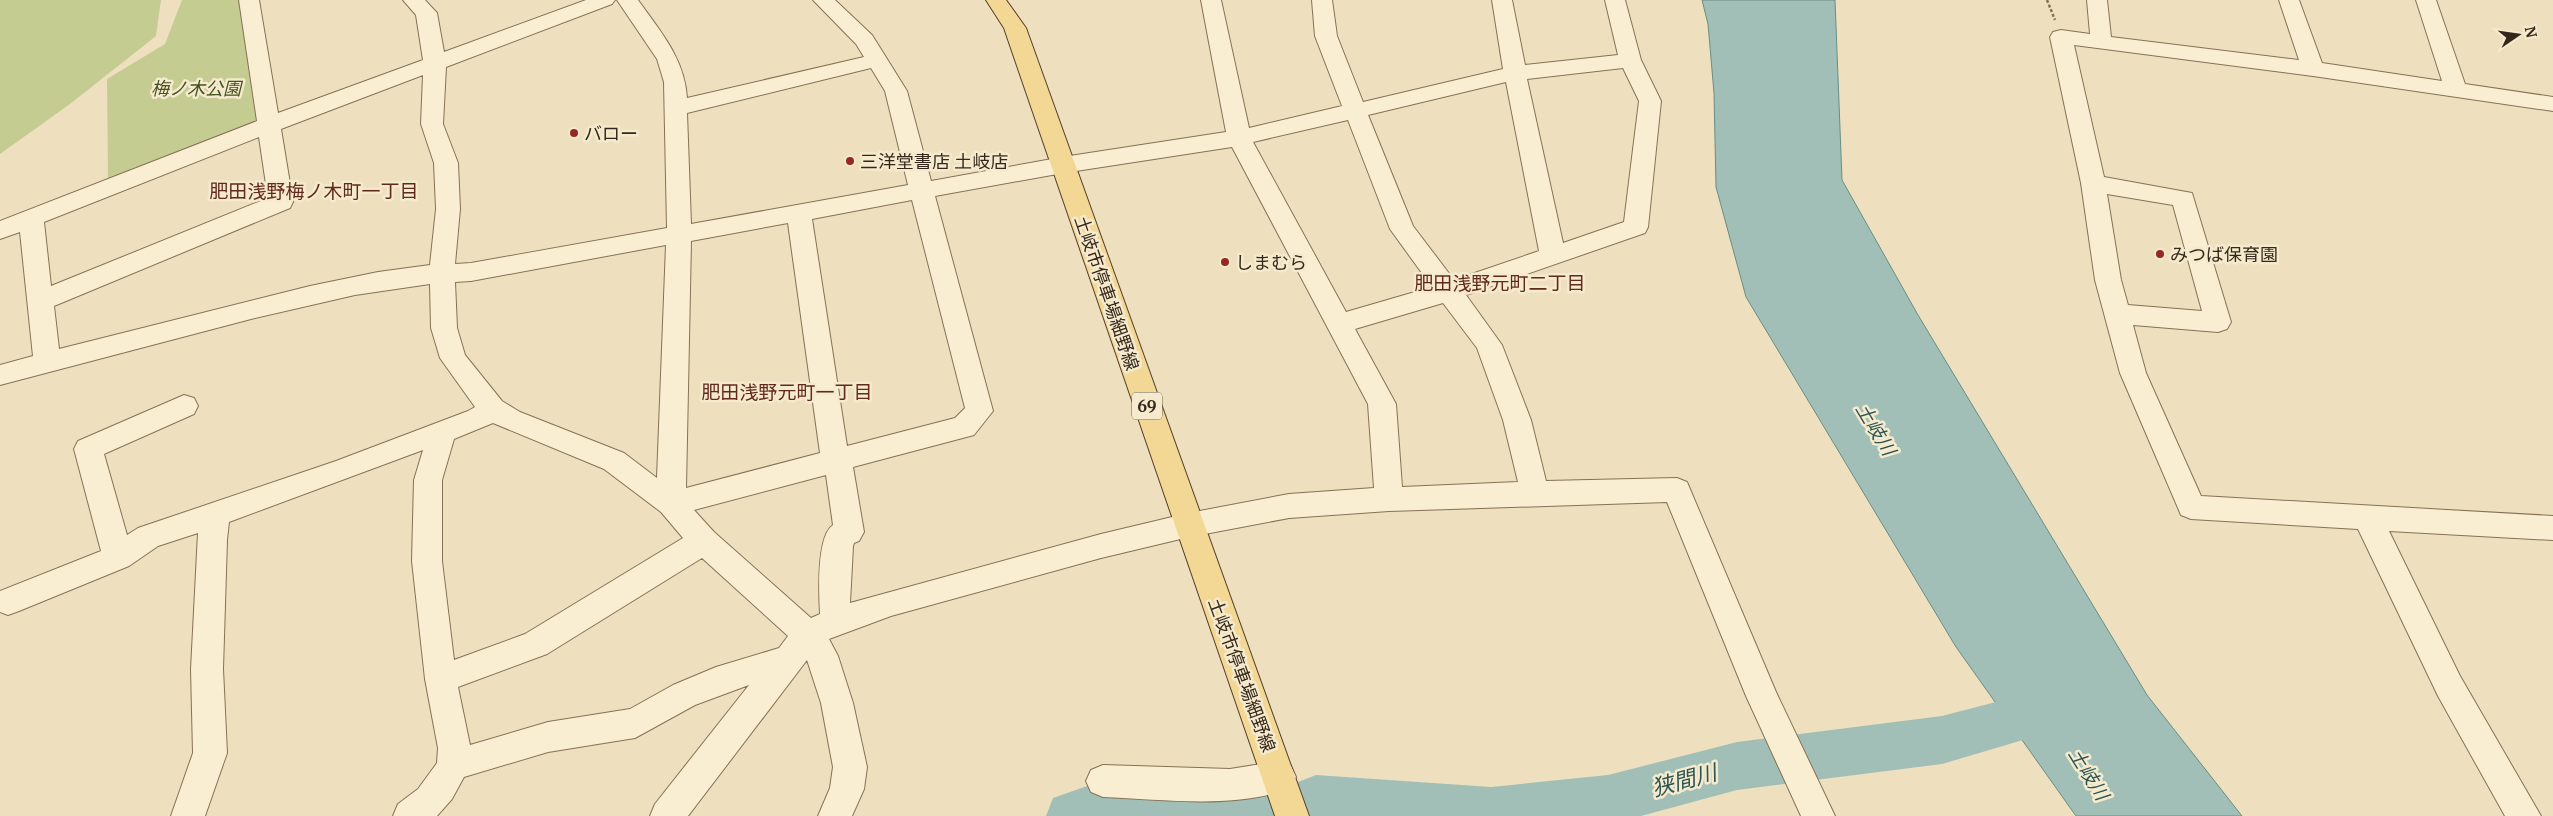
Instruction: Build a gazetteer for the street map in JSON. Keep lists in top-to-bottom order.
{
  "streets": {
    "main road": ["土岐市停車場細野線", "69"]
  },
  "districts": ["肥田浅野梅ノ木町一丁目", "肥田浅野元町二丁目", "肥田浅野元町一丁目"],
  "water": ["土岐川", "狭間川"],
  "parks": ["梅ノ木公園"],
  "places": [
    "バロー",
    "三洋堂書店 土岐店",
    "みつば保育園",
    "しまむら"
  ],
  "north": "right"
}
